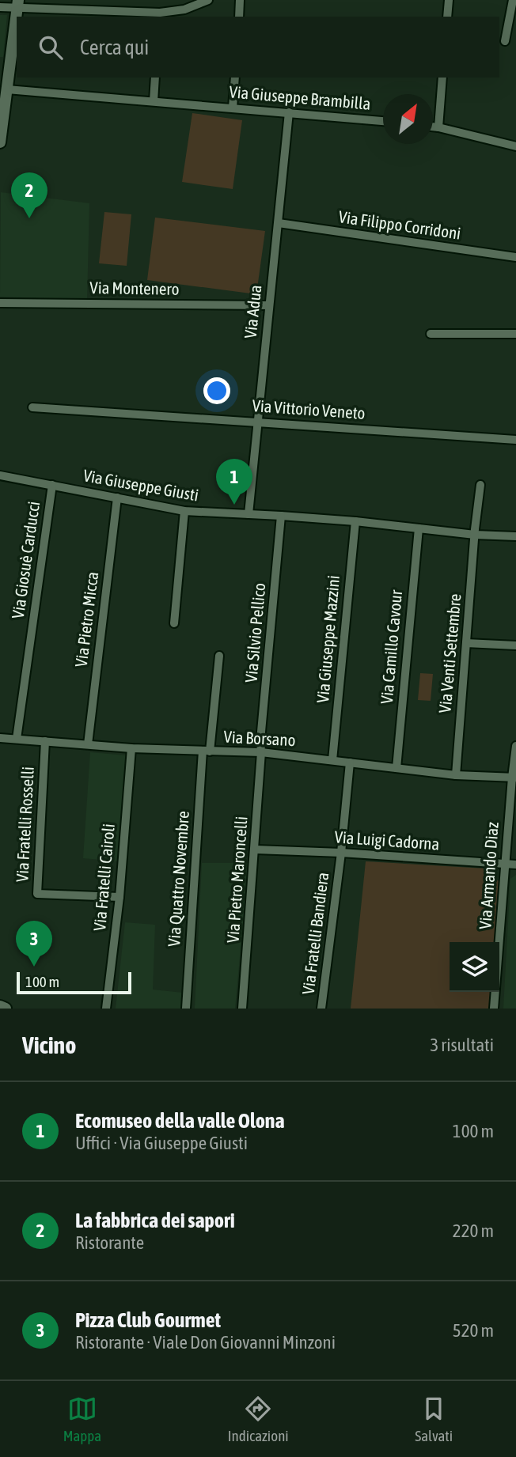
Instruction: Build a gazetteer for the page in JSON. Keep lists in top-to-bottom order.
{
  "streets": {
    "street": [
      "Via Giuseppe Brambilla",
      "Via Filippo Corridoni",
      "Via Montenero",
      "Via Adua",
      "Via Vittorio Veneto",
      "Via Giuseppe Giusti",
      "Via Giosuè Carducci",
      "Via Pietro Micca",
      "Via Silvio Pellico",
      "Via Giuseppe Mazzini",
      "Via Camillo Cavour",
      "Via Venti Settembre",
      "Via Borsano",
      "Via Fratelli Rosselli",
      "Via Luigi Cadorna",
      "Via Armando Diaz",
      "Via Fratelli Cairoli",
      "Via Quattro Novembre",
      "Via Pietro Maroncelli",
      "Via Fratelli Bandiera"
    ]
  },
  "crossings": [
    ["Via Giuseppe Brambilla", "Via Adua"],
    ["Via Filippo Corridoni", "Via Adua"],
    ["Via Montenero", "Via Adua"],
    ["Via Adua", "Via Vittorio Veneto"],
    ["Via Adua", "Via Giuseppe Giusti"],
    ["Via Giuseppe Giusti", "Via Giosuè Carducci"],
    ["Via Giuseppe Giusti", "Via Pietro Micca"],
    ["Via Giuseppe Giusti", "Via Silvio Pellico"],
    ["Via Giuseppe Giusti", "Via Giuseppe Mazzini"],
    ["Via Giuseppe Giusti", "Via Camillo Cavour"],
    ["Via Giuseppe Giusti", "Via Venti Settembre"],
    ["Via Giosuè Carducci", "Via Borsano"],
    ["Via Pietro Micca", "Via Borsano"],
    ["Via Silvio Pellico", "Via Borsano"],
    ["Via Silvio Pellico", "Via Pietro Maroncelli"],
    ["Via Giuseppe Mazzini", "Via Borsano"],
    ["Via Camillo Cavour", "Via Borsano"],
    ["Via Venti Settembre", "Via Borsano"],
    ["Via Borsano", "Via Fratelli Rosselli"],
    ["Via Borsano", "Via Armando Diaz"],
    ["Via Borsano", "Via Fratelli Cairoli"],
    ["Via Borsano", "Via Quattro Novembre"],
    ["Via Borsano", "Via Pietro Maroncelli"],
    ["Via Borsano", "Via Fratelli Bandiera"],
    ["Via Fratelli Rosselli", "Via Fratelli Cairoli"],
    ["Via Luigi Cadorna", "Via Armando Diaz"],
    ["Via Luigi Cadorna", "Via Pietro Maroncelli"],
    ["Via Luigi Cadorna", "Via Fratelli Bandiera"]
  ],
  "scale_bar": "100 m",
  "north": "top right",
  "page": {
    "search": "Cerca qui",
    "pins": ["2", "1", "3"],
    "scale": "100 m",
    "heading": ["Vicino", "3 risultati"],
    "list": [
      {
        "mark": "1",
        "name": "Ecomuseo della valle Olona",
        "note": "Uffici · Via Giuseppe Giusti",
        "value": "100 m"
      },
      {
        "mark": "2",
        "name": "La fabbrica dei sapori",
        "note": "Ristorante",
        "value": "220 m"
      },
      {
        "mark": "3",
        "name": "Pizza Club Gourmet",
        "note": "Ristorante · Viale Don Giovanni Minzoni",
        "value": "520 m"
      }
    ],
    "nav": ["Mappa", "Indicazioni", "Salvati"]
  }
}
